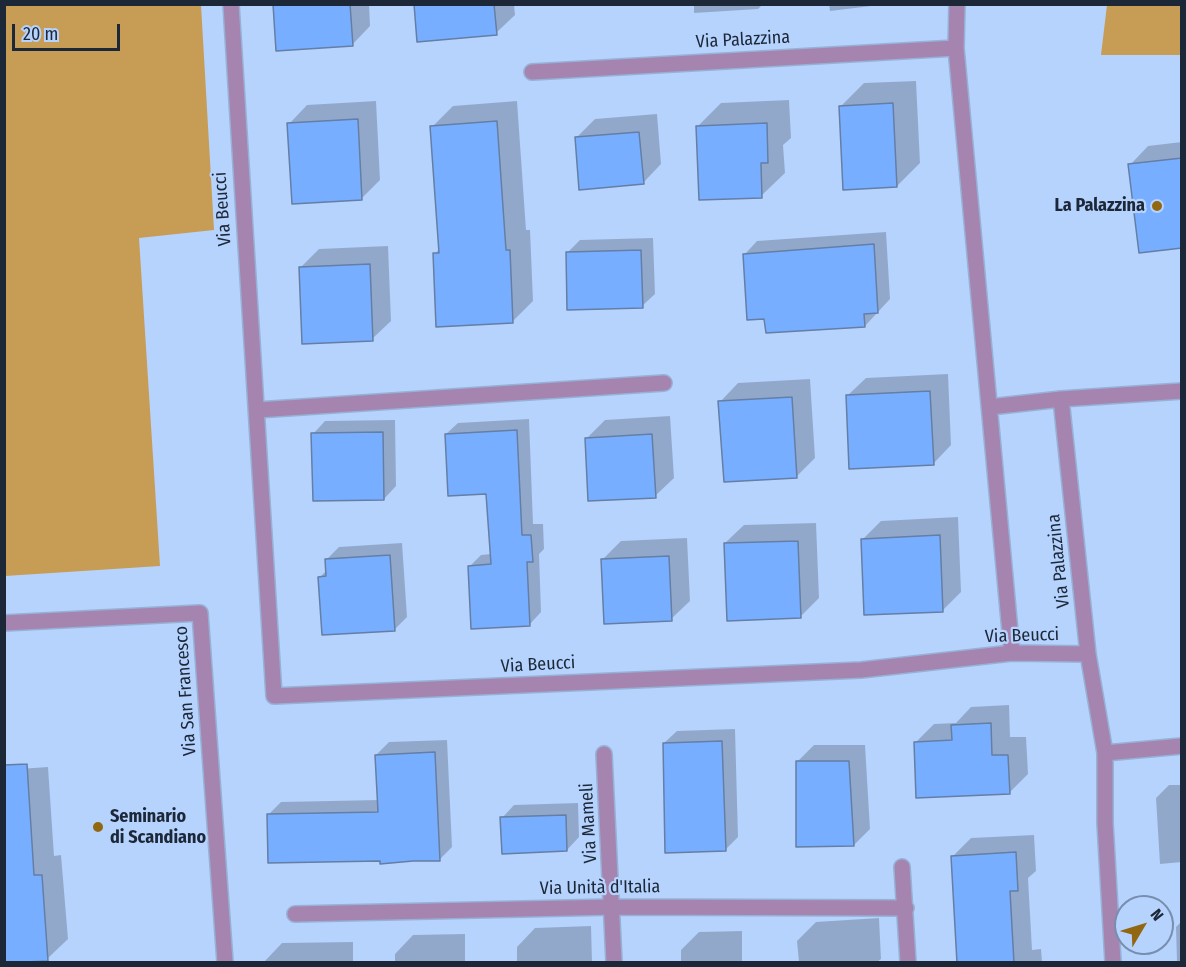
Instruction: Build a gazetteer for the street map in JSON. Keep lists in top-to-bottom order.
{
  "streets": {
    "street": [
      "Via Palazzina",
      "Via Beucci",
      "Via San Francesco",
      "Via Mameli",
      "Via Unità d'Italia"
    ]
  },
  "crossings": [
    ["Via Palazzina", "Via Beucci"],
    ["Via Mameli", "Via Unità d'Italia"]
  ],
  "places": ["La Palazzina", "Seminario di Scandiano"],
  "scale_bar": "20 m",
  "north": "top right"
}
